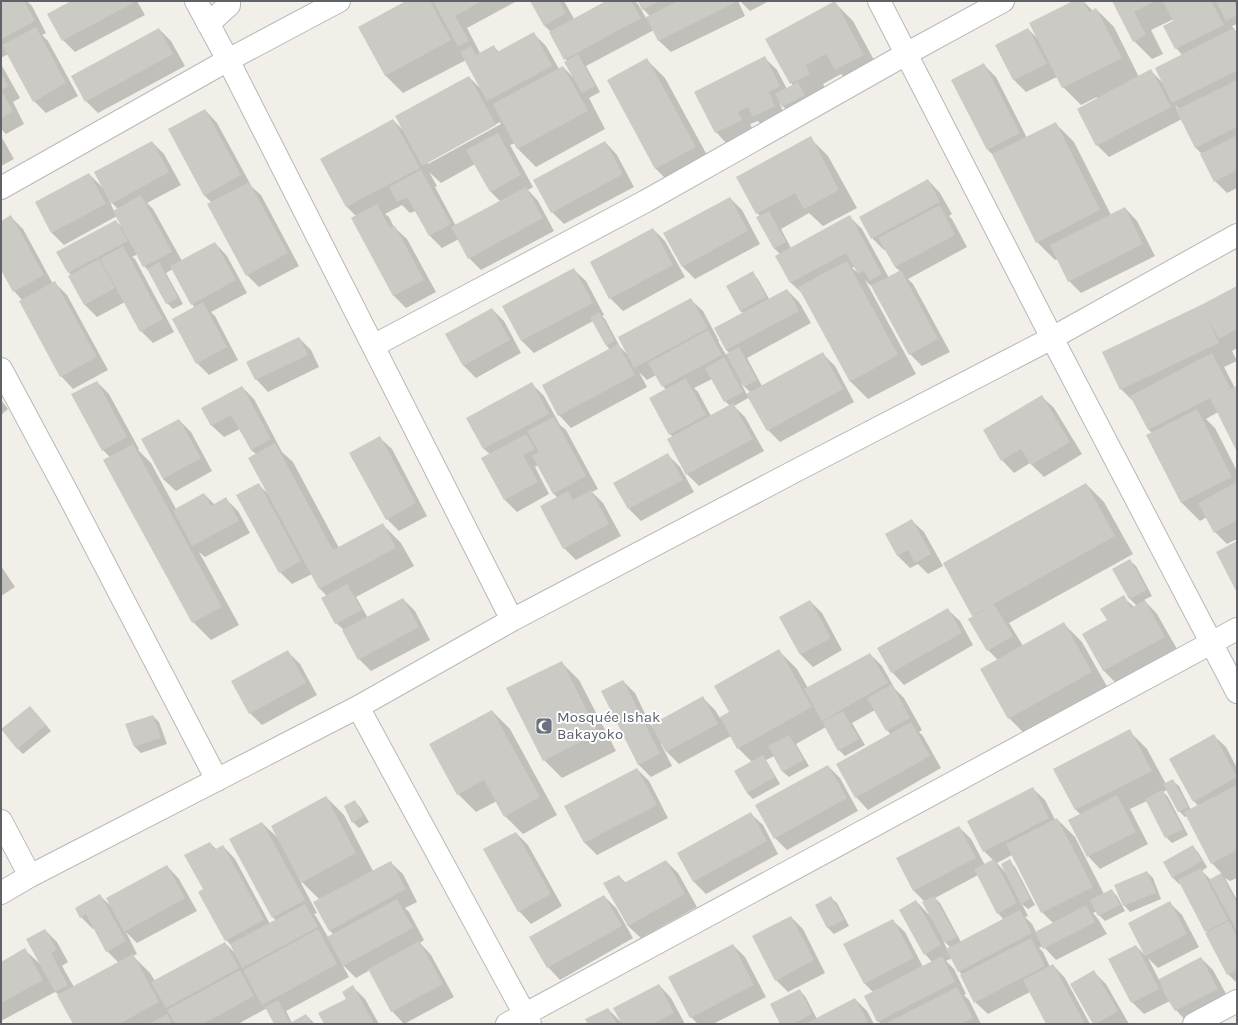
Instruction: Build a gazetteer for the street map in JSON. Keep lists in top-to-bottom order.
{
  "places": {
    "mosque": ["Mosquée Ishak Bakayoko"]
  }
}
